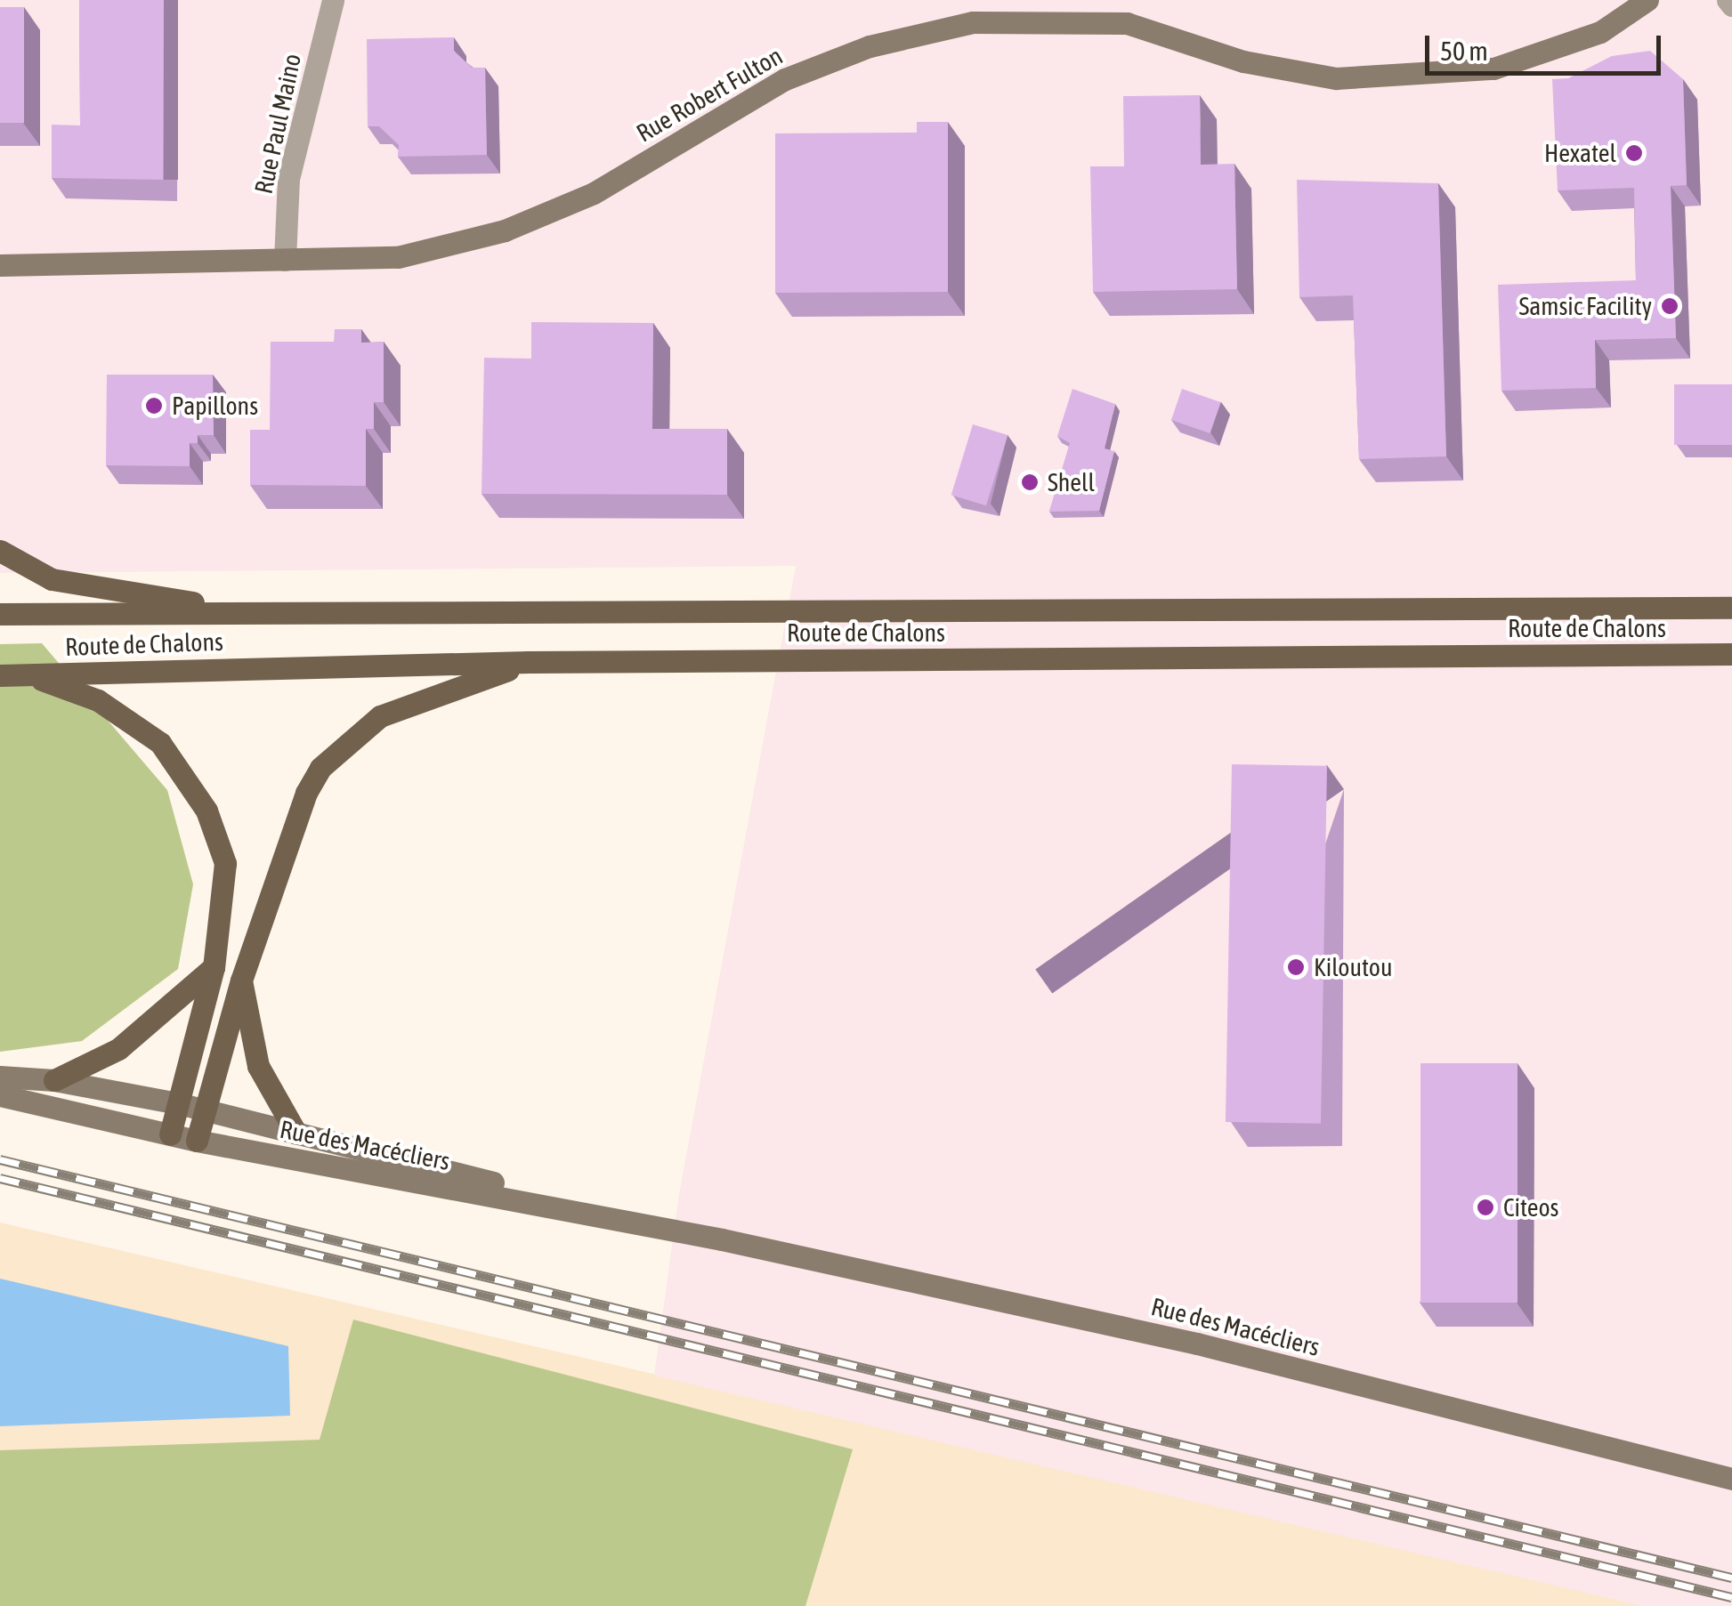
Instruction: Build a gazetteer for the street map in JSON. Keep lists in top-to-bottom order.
{
  "streets": {
    "main road": ["Route de Chalons"],
    "street": ["Rue Robert Fulton", "Rue Paul Maino", "Rue des Macécliers"]
  },
  "crossings": [
    ["Rue Robert Fulton", "Rue Paul Maino"]
  ],
  "places": [
    "Hexatel",
    "Samsic Facility",
    "Papillons",
    "Shell",
    "Kiloutou",
    "Citeos"
  ],
  "scale_bar": "50 m"
}
